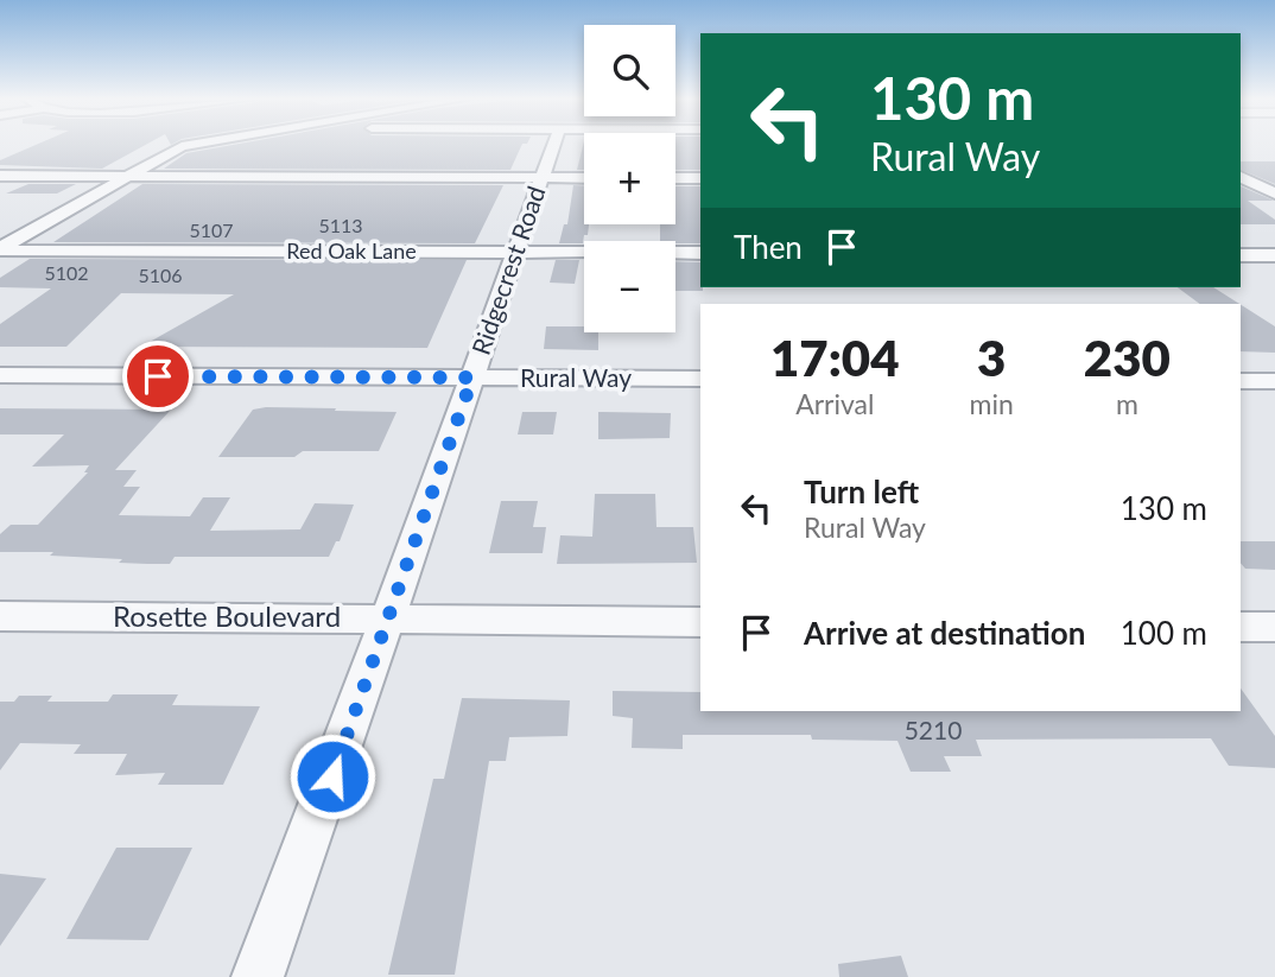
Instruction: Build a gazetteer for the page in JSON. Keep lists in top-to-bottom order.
{
  "streets": {
    "street": [
      "Red Oak Lane",
      "Ridgecrest Road",
      "Rural Way",
      "Rosette Boulevard"
    ]
  },
  "crossings": [
    ["Red Oak Lane", "Ridgecrest Road"],
    ["Ridgecrest Road", "Rural Way"],
    ["Ridgecrest Road", "Rosette Boulevard"]
  ],
  "house_numbers": [
    "5113",
    "5107",
    "5102",
    "5106",
    "5210"
  ],
  "page": {
    "map_buttons": ["+", "−"],
    "turn": ["130 m", "Rural Way"],
    "then": "Then",
    "eta": [
      "17:04",
      "Arrival",
      "3",
      "min",
      "230",
      "m"
    ],
    "list": [
      {
        "name": "Turn left",
        "note": "Rural Way",
        "value": "130 m"
      },
      {
        "name": "Arrive at destination",
        "value": "100 m"
      }
    ]
  }
}
